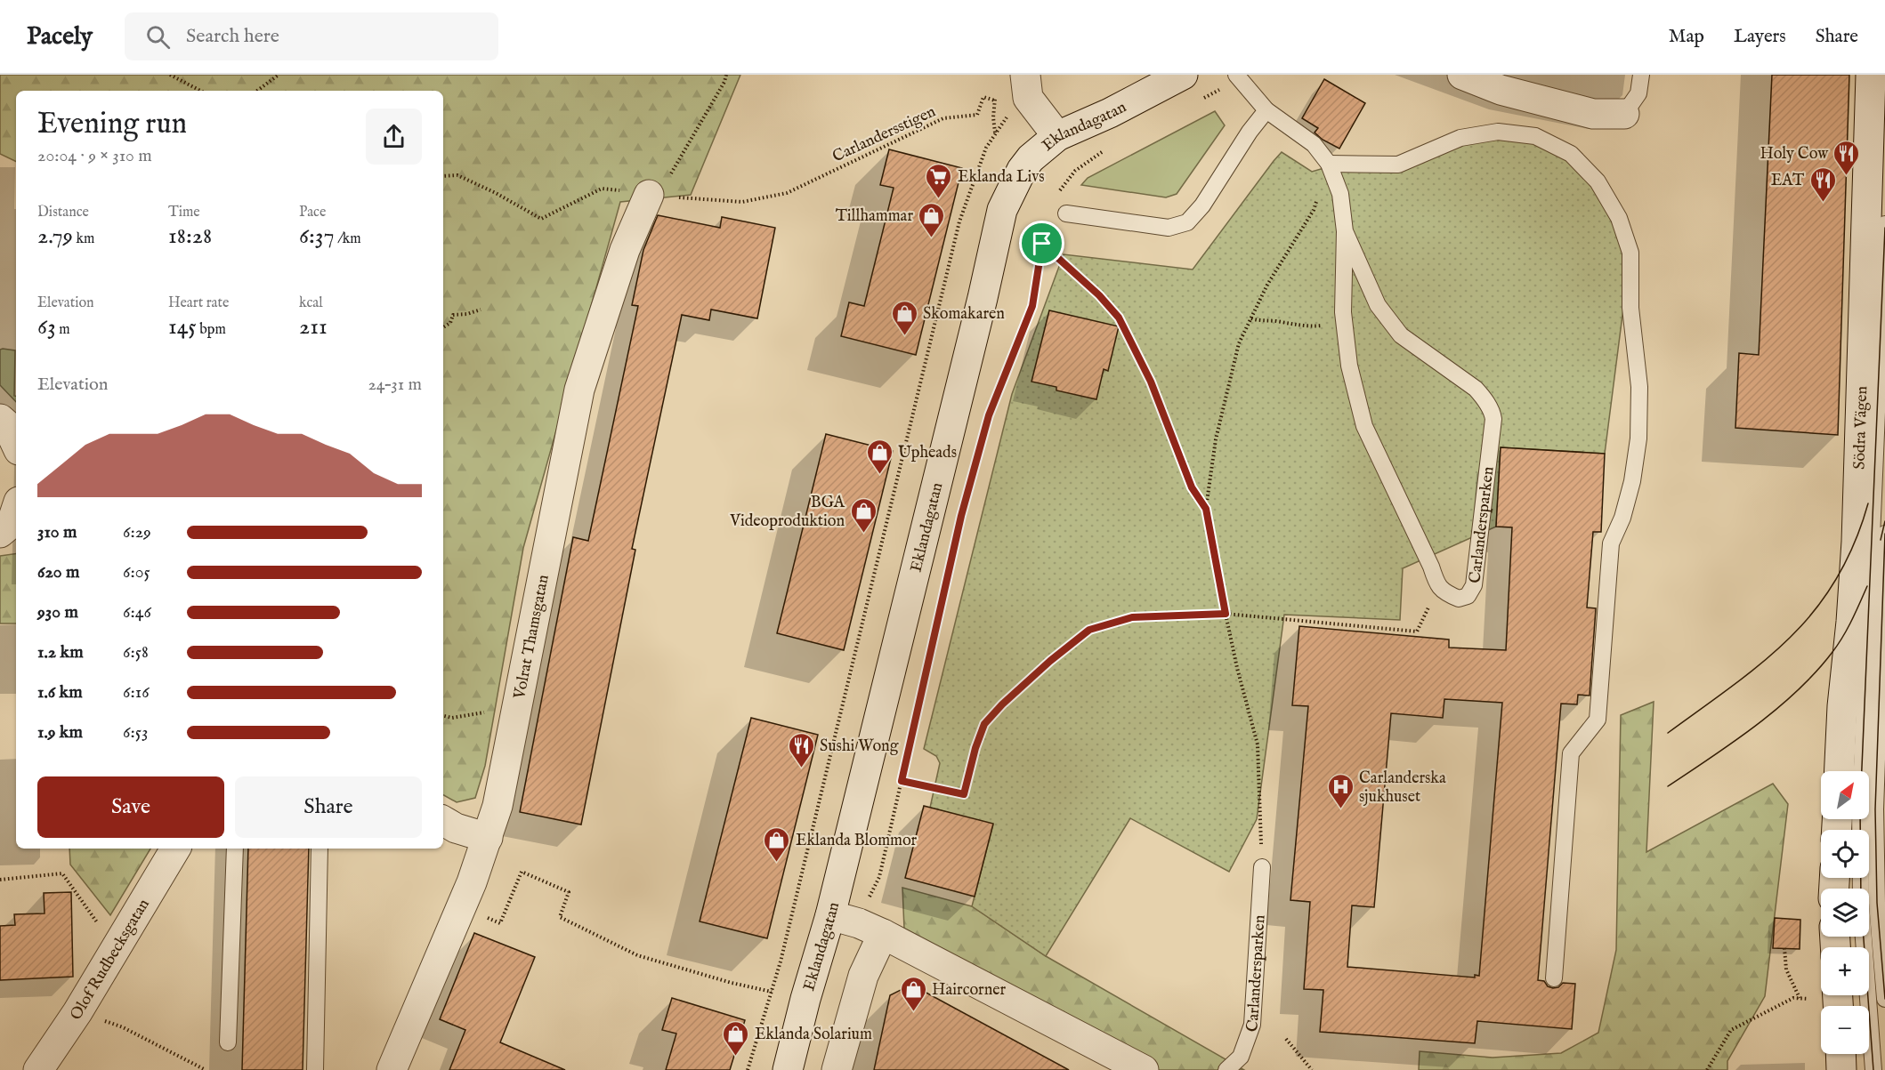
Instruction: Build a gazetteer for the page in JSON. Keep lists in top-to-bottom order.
{
  "streets": {
    "street": [
      "Eklandagatan",
      "Södra Vägen",
      "Volrat Thamsgatan",
      "Olof Rudbecksgatan"
    ],
    "lane": ["Carlandersparken"],
    "path": ["Carlandersstigen"]
  },
  "crossings": [
    ["Carlandersstigen", "Volrat Thamsgatan"]
  ],
  "places": {
    "restaurant": ["Holy Cow", "EAT", "Sushi Wong"],
    "supermarket": ["Eklanda Livs"],
    "shop": [
      "Tillhammar",
      "Skomakaren",
      "Upheads",
      "BGA Videoproduktion",
      "Eklanda Blommor",
      "Haircorner",
      "Eklanda Solarium"
    ],
    "hospital": ["Carlanderska sjukhuset"]
  },
  "north": "top right",
  "page": {
    "header": "Pacely",
    "search": "Search here",
    "nav": ["Map", "Layers", "Share"],
    "heading": ["Evening run", "20:04 · 9 × 310 m"],
    "stats": [
      ["Distance", "2.79 km"],
      ["Time", "18:28"],
      ["Pace", "6:37 /km"],
      ["Elevation", "63 m"],
      ["Heart rate", "145 bpm"],
      ["kcal", "211"]
    ],
    "chart": ["Elevation", "24–31 m"],
    "list": [
      {
        "name": "310 m",
        "note": "6:29"
      },
      {
        "name": "620 m",
        "note": "6:05"
      },
      {
        "name": "930 m",
        "note": "6:46"
      },
      {
        "name": "1.2 km",
        "note": "6:58"
      },
      {
        "name": "1.6 km",
        "note": "6:16"
      },
      {
        "name": "1.9 km",
        "note": "6:53"
      }
    ],
    "buttons": ["Save", "Share"],
    "map_buttons": ["+", "−"]
  }
}
